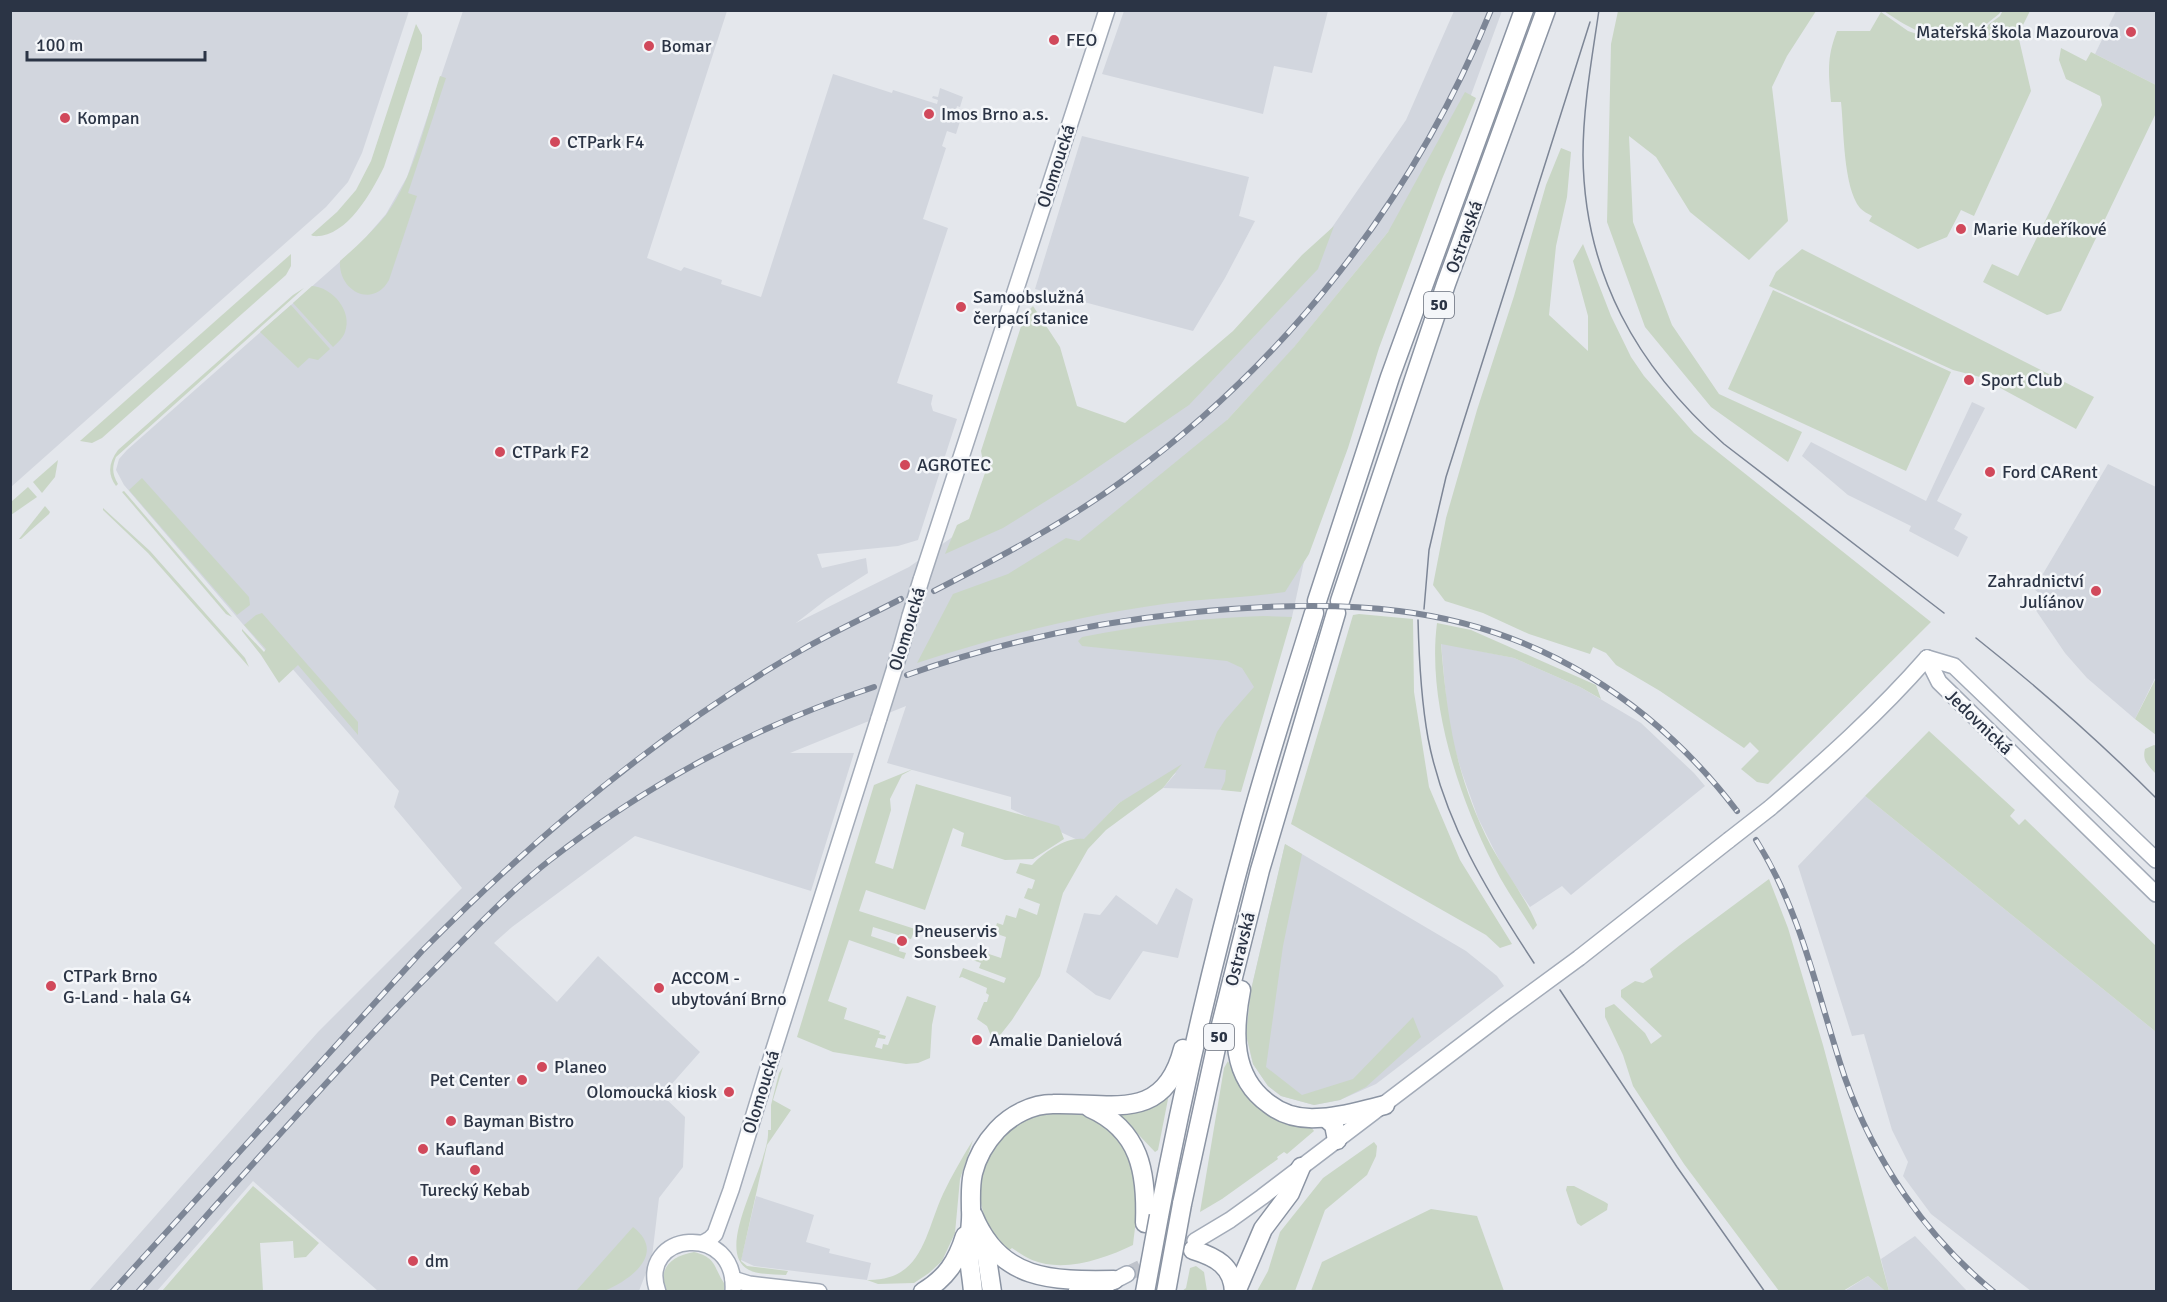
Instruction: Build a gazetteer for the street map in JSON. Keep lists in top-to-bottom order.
{
  "streets": {
    "highway": ["Ostravská", "50"],
    "main road": ["Olomoucká", "Jedovnická"]
  },
  "crossings": [
    ["Ostravská", "50"]
  ],
  "places": [
    "Mateřská škola Mazourova",
    "FEO",
    "Bomar",
    "Imos Brno a.s.",
    "Kompan",
    "CTPark F4",
    "Marie Kudeříkové",
    "Samoobslužná čerpací stanice",
    "Sport Club",
    "CTPark F2",
    "AGROTEC",
    "Ford CARent",
    "Zahradnictví Julíánov",
    "Pneuservis Sonsbeek",
    "CTPark Brno G-Land - hala G4",
    "ACCOM - ubytování Brno",
    "Amalie Danielová",
    "Planeo",
    "Pet Center",
    "Olomoucká kiosk",
    "Bayman Bistro",
    "Kaufland",
    "Turecký Kebab",
    "dm"
  ],
  "scale_bar": "100 m"
}
